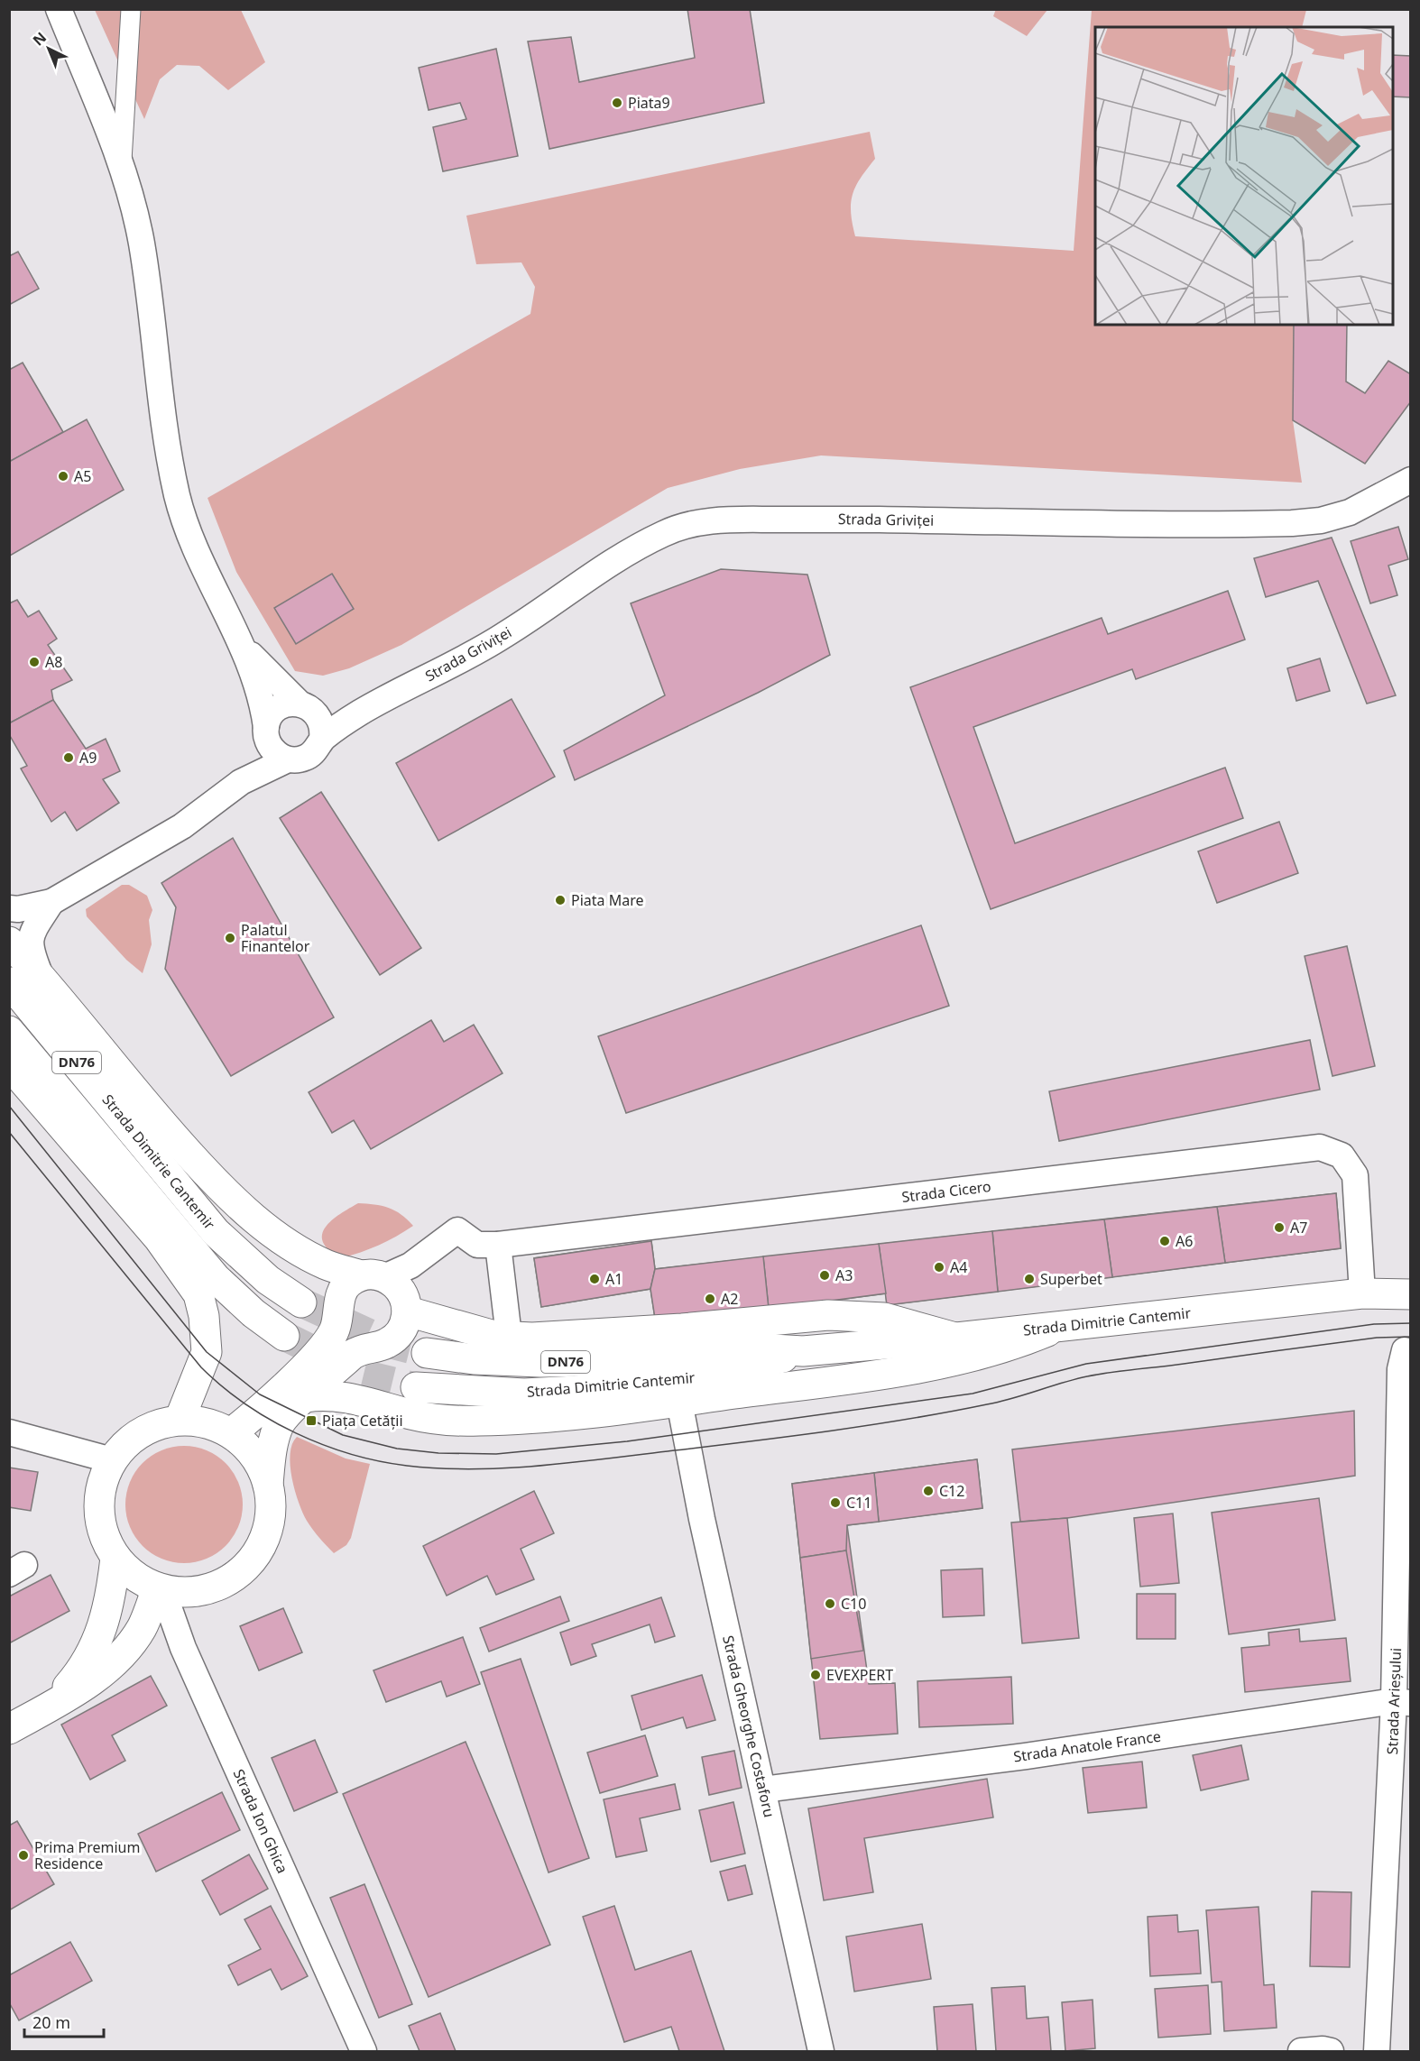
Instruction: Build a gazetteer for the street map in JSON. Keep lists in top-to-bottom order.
{
  "streets": {
    "main road": ["DN76", "Strada Dimitrie Cantemir"],
    "street": [
      "Strada Griviței",
      "Strada Cicero",
      "Strada Arieșului",
      "Strada Gheorghe Costaforu",
      "Strada Anatole France",
      "Strada Ion Ghica"
    ]
  },
  "crossings": [
    ["Strada Dimitrie Cantemir", "Strada Cicero"],
    ["Strada Arieșului", "Strada Anatole France"],
    ["Strada Gheorghe Costaforu", "Strada Anatole France"]
  ],
  "places": {
    "other": [
      "Piata9",
      "A5",
      "A8",
      "A9",
      "Piata Mare",
      "Palatul Finantelor",
      "A7",
      "A6",
      "A4",
      "A3",
      "A1",
      "Superbet",
      "A2",
      "C12",
      "C11",
      "C10",
      "EVEXPERT",
      "Prima Premium Residence"
    ],
    "transit": ["Piața Cetății"]
  },
  "scale_bar": "20 m",
  "north": "top left"
}
